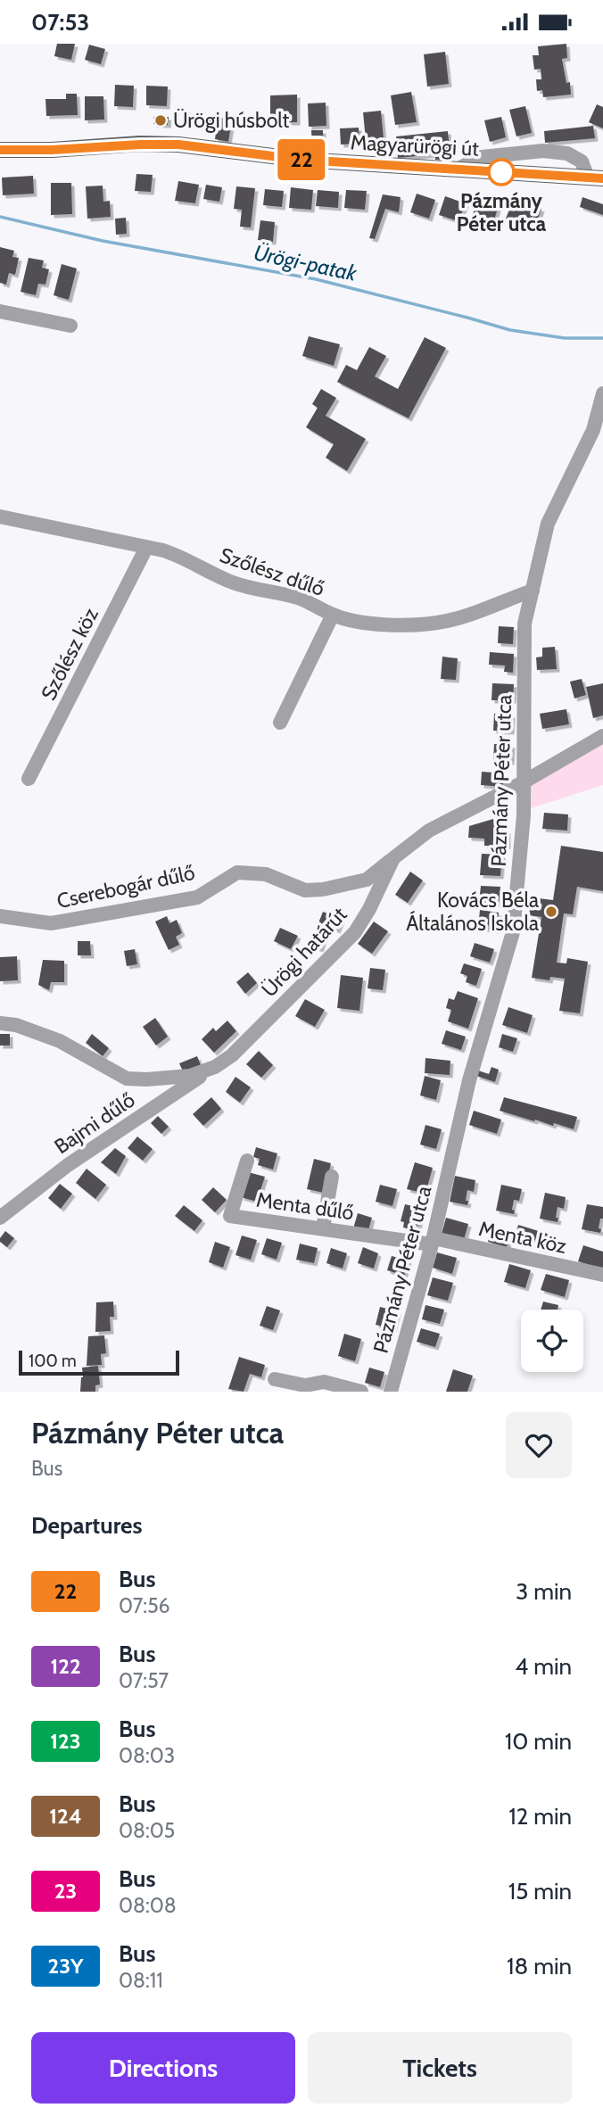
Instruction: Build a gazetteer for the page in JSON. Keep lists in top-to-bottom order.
{
  "streets": {
    "main road": ["Magyarürögi út"],
    "street": [
      "Szőlész dűlő",
      "Szőlész köz",
      "Pázmány Péter utca",
      "Cserebogár dűlő",
      "Ürögi határút",
      "Bajmi dűlő",
      "Menta dűlő",
      "Menta köz"
    ]
  },
  "crossings": [
    ["Szőlész dűlő", "Szőlész köz"],
    ["Szőlész dűlő", "Pázmány Péter utca"],
    ["Pázmány Péter utca", "Ürögi határút"],
    ["Pázmány Péter utca", "Menta dűlő"],
    ["Pázmány Péter utca", "Menta köz"],
    ["Cserebogár dűlő", "Ürögi határút"],
    ["Ürögi határút", "Bajmi dűlő"],
    ["Menta dűlő", "Menta köz"]
  ],
  "water": ["Ürögi-patak"],
  "places": ["Ürögi húsbolt", "Pázmány Péter utca", "Kovács Béla Általános Iskola"],
  "lines": ["bus line 22"],
  "scale_bar": "100 m",
  "page": {
    "status": "07:53",
    "on_map": "22",
    "scale": "100 m",
    "heading": [
      ["Pázmány Péter utca", "Bus"],
      "Departures"
    ],
    "list": [
      {
        "mark": "22",
        "name": "Bus",
        "note": "07:56",
        "value": "3 min"
      },
      {
        "mark": "122",
        "name": "Bus",
        "note": "07:57",
        "value": "4 min"
      },
      {
        "mark": "123",
        "name": "Bus",
        "note": "08:03",
        "value": "10 min"
      },
      {
        "mark": "124",
        "name": "Bus",
        "note": "08:05",
        "value": "12 min"
      },
      {
        "mark": "23",
        "name": "Bus",
        "note": "08:08",
        "value": "15 min"
      },
      {
        "mark": "23Y",
        "name": "Bus",
        "note": "08:11",
        "value": "18 min"
      }
    ],
    "buttons": ["Directions", "Tickets"]
  }
}
